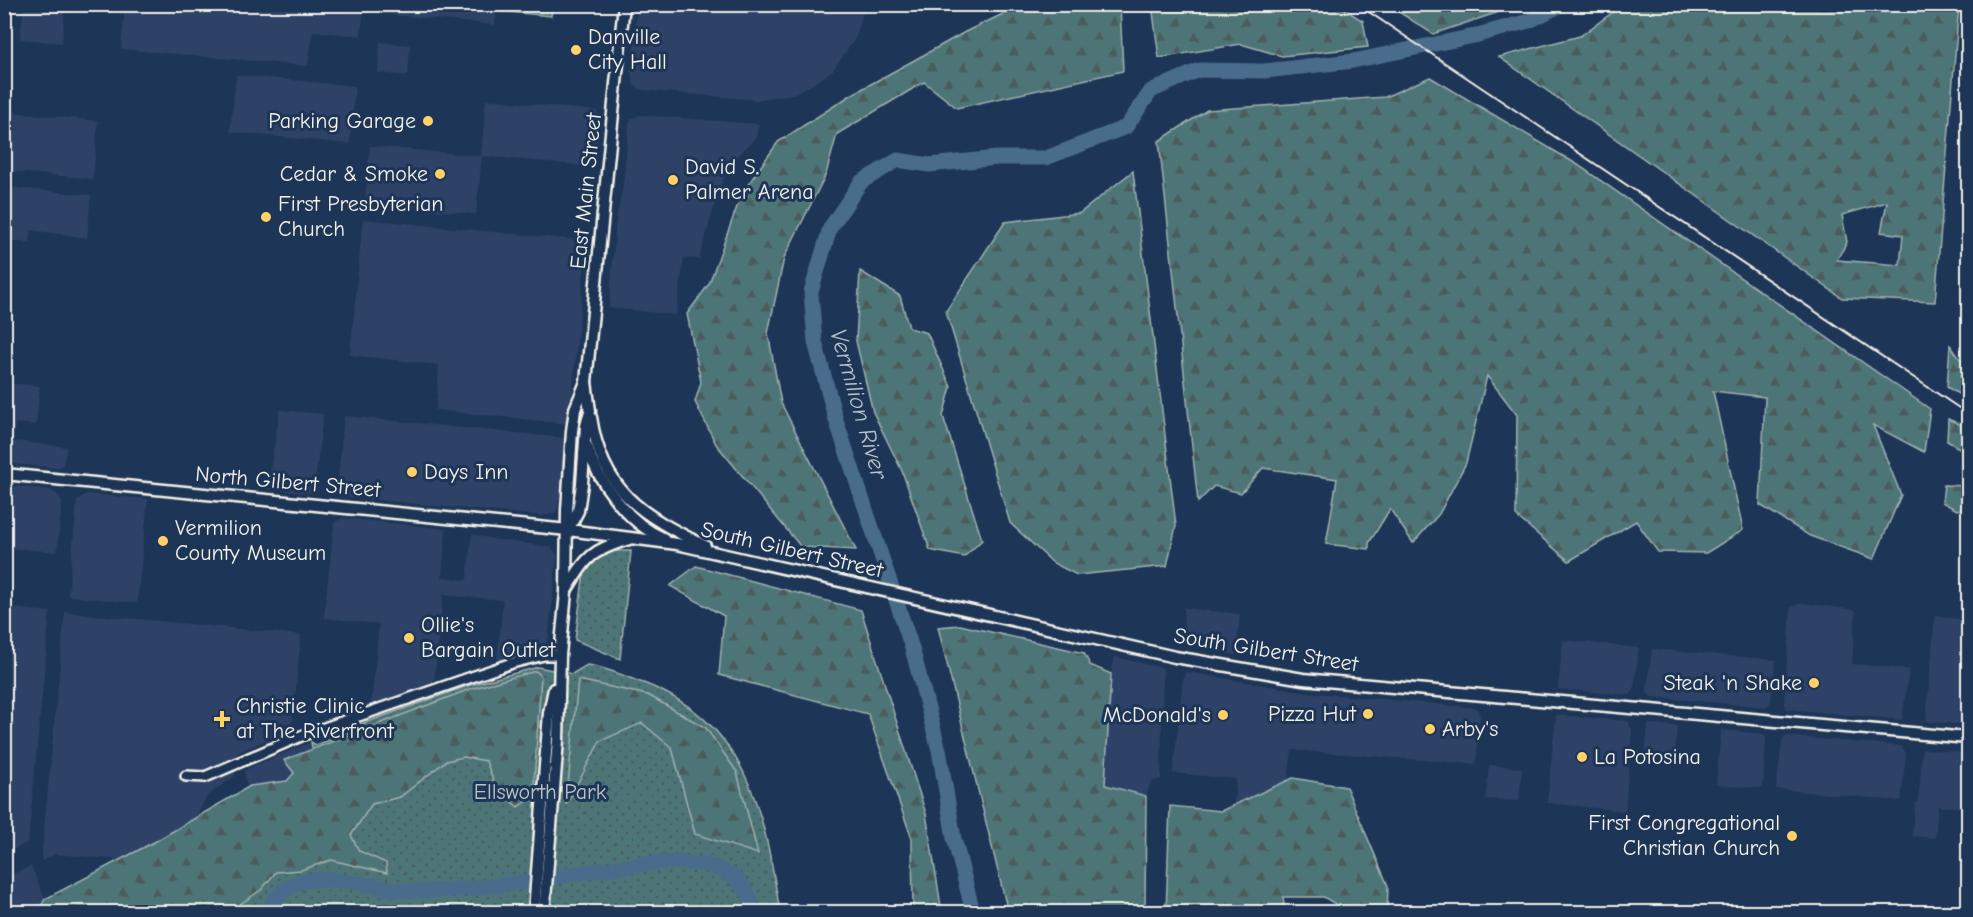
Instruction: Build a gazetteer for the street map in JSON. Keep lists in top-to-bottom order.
{
  "streets": {
    "main road": ["East Main Street", "North Gilbert Street", "South Gilbert Street"]
  },
  "crossings": [
    ["East Main Street", "North Gilbert Street"],
    ["East Main Street", "South Gilbert Street"],
    ["North Gilbert Street", "South Gilbert Street"]
  ],
  "water": ["Vermilion River"],
  "parks": ["Ellsworth Park"],
  "places": {
    "other": [
      "Danville City Hall",
      "Parking Garage",
      "Cedar & Smoke",
      "David S. Palmer Arena",
      "First Presbyterian Church",
      "Days Inn",
      "Vermilion County Museum",
      "Ollie's Bargain Outlet",
      "Steak 'n Shake",
      "Pizza Hut",
      "McDonald's",
      "Arby's",
      "La Potosina",
      "First Congregational Christian Church"
    ],
    "health": ["Christie Clinic at The Riverfront"]
  }
}
